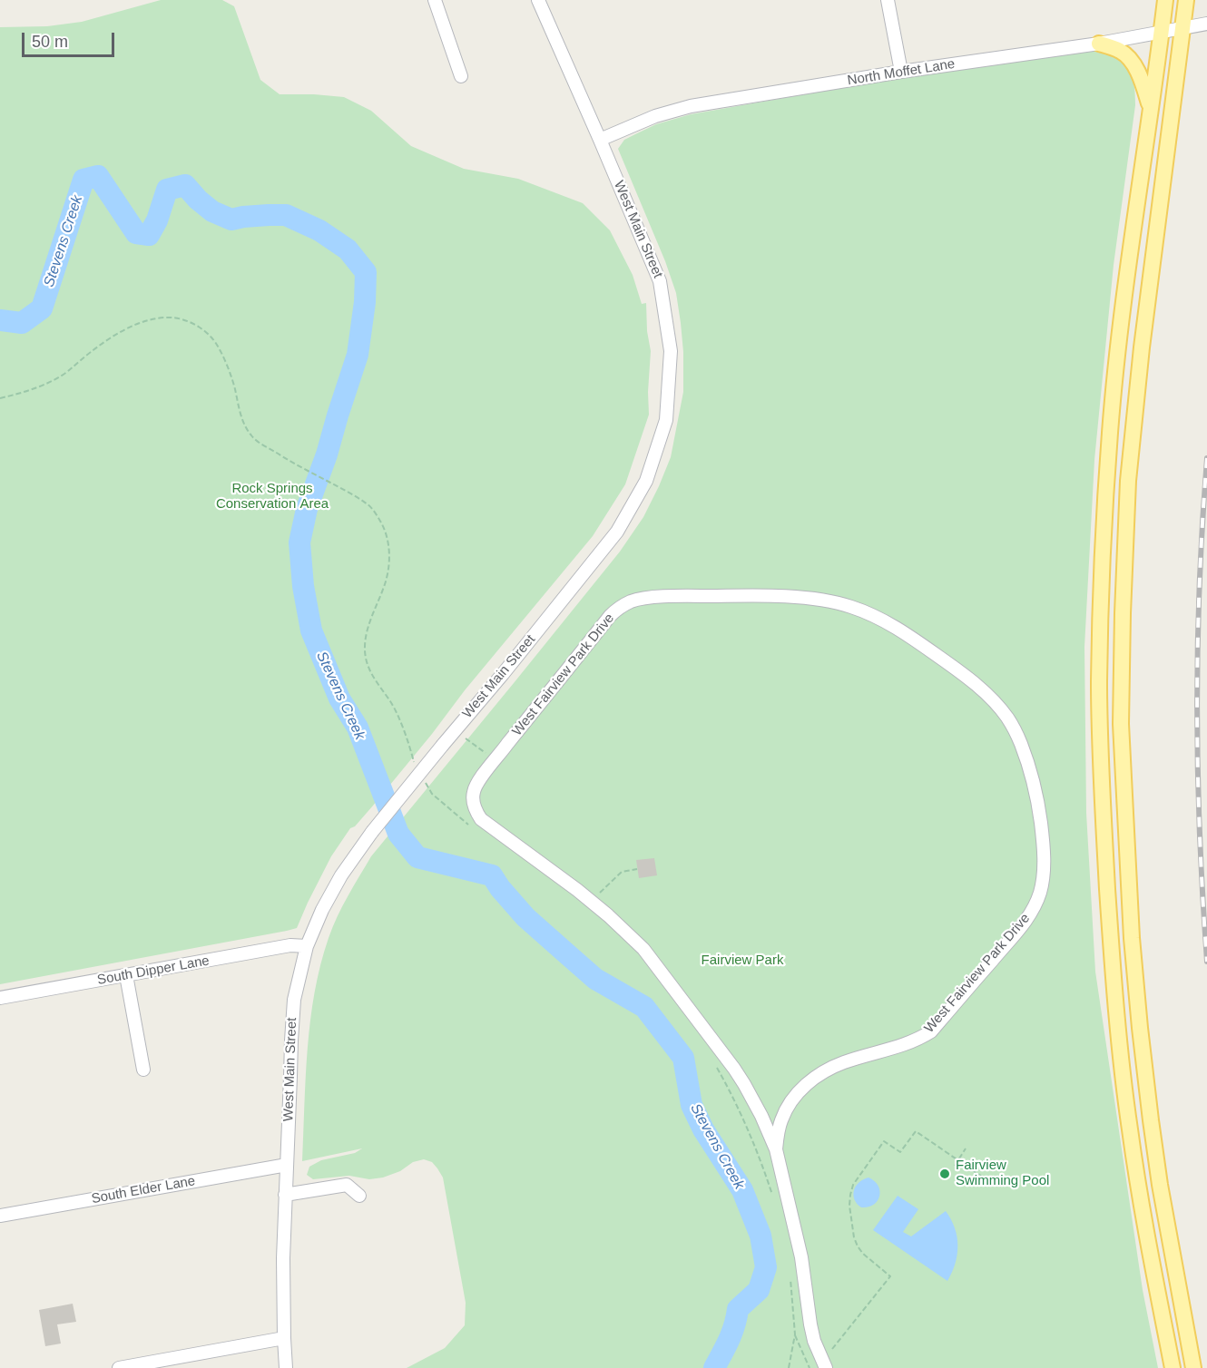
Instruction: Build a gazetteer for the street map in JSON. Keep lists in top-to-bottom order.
{
  "streets": {
    "street": [
      "North Moffet Lane",
      "West Main Street",
      "West Fairview Park Drive",
      "South Dipper Lane",
      "South Elder Lane"
    ]
  },
  "crossings": [
    ["North Moffet Lane", "West Main Street"],
    ["West Main Street", "South Dipper Lane"],
    ["West Main Street", "South Elder Lane"]
  ],
  "water": ["Stevens Creek"],
  "parks": ["Rock Springs Conservation Area", "Fairview Park"],
  "places": ["Fairview Swimming Pool"],
  "scale_bar": "50 m"
}
